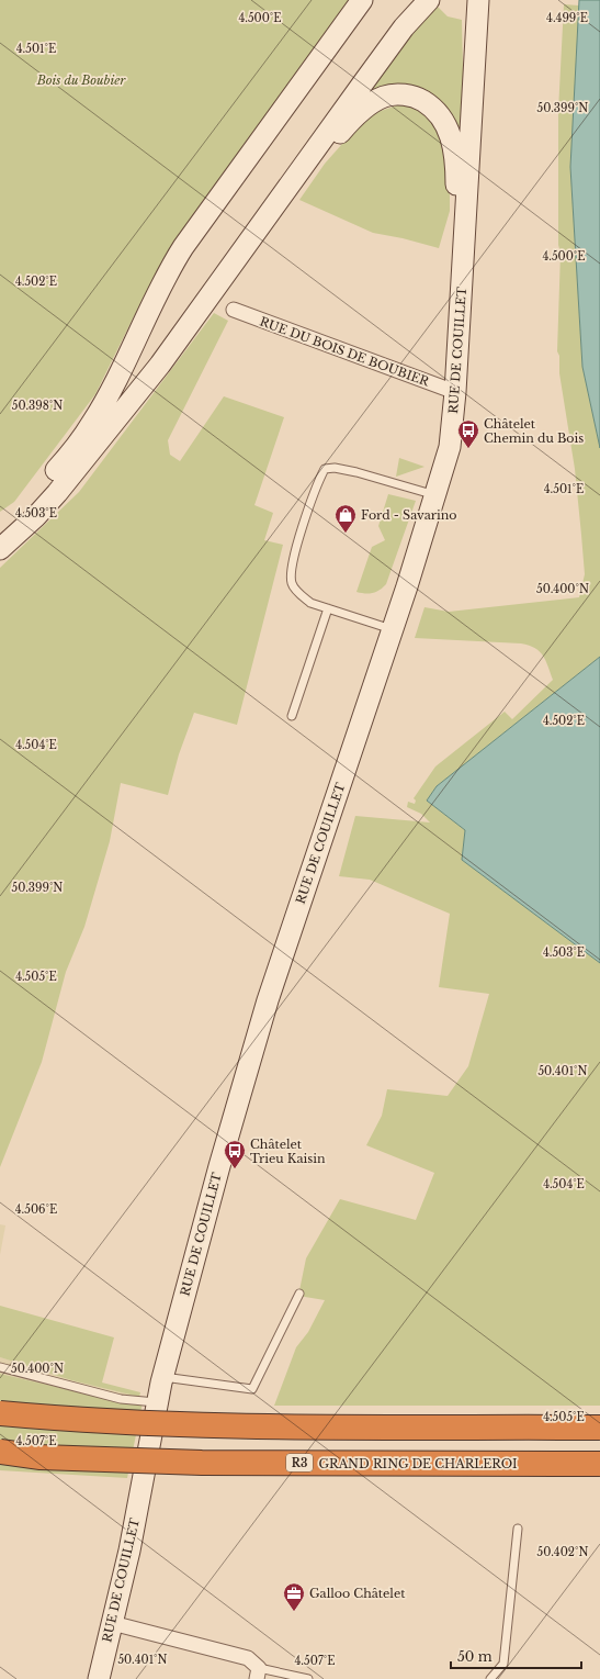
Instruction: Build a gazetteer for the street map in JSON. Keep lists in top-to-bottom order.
{
  "streets": {
    "highway": ["R3", "GRAND RING DE CHARLEROI"],
    "main road": ["RUE DE COUILLET"],
    "street": ["RUE DU BOIS DE BOUBIER"]
  },
  "crossings": [
    ["RUE DE COUILLET", "RUE DU BOIS DE BOUBIER"]
  ],
  "parks": ["Bois du Boubier"],
  "places": {
    "bus stop": ["Châtelet Chemin du Bois", "Châtelet Trieu Kaisin"],
    "shop": ["Ford - Savarino"],
    "office": ["Galloo Châtelet"]
  },
  "scale_bar": "50 m",
  "coordinates": [
    "4.500°E",
    "4.499°E",
    "4.501°E",
    "50.399°N",
    "4.502°E",
    "50.398°N",
    "4.503°E",
    "50.400°N",
    "4.504°E",
    "4.505°E",
    "50.401°N",
    "4.506°E",
    "4.507°E",
    "50.402°N"
  ]
}
